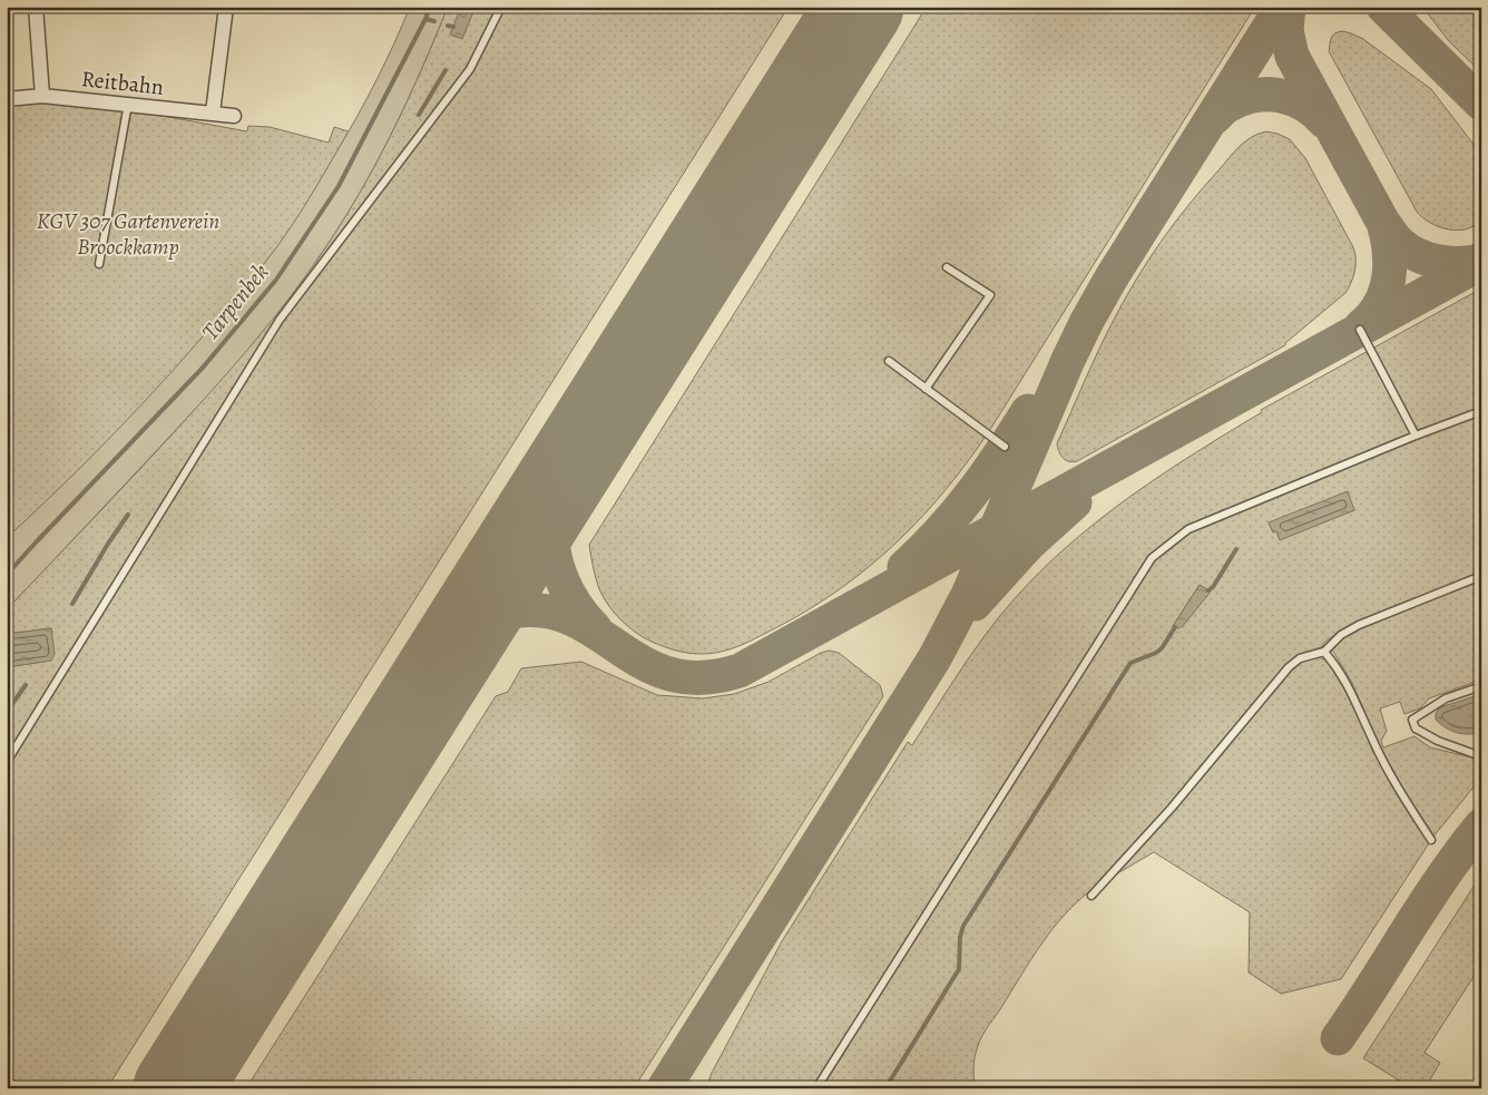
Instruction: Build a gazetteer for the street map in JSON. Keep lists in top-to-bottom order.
{
  "streets": {
    "street": ["Reitbahn"]
  },
  "water": ["Tarpenbek"],
  "parks": ["KGV 307 Gartenverein Broockkamp"]
}
